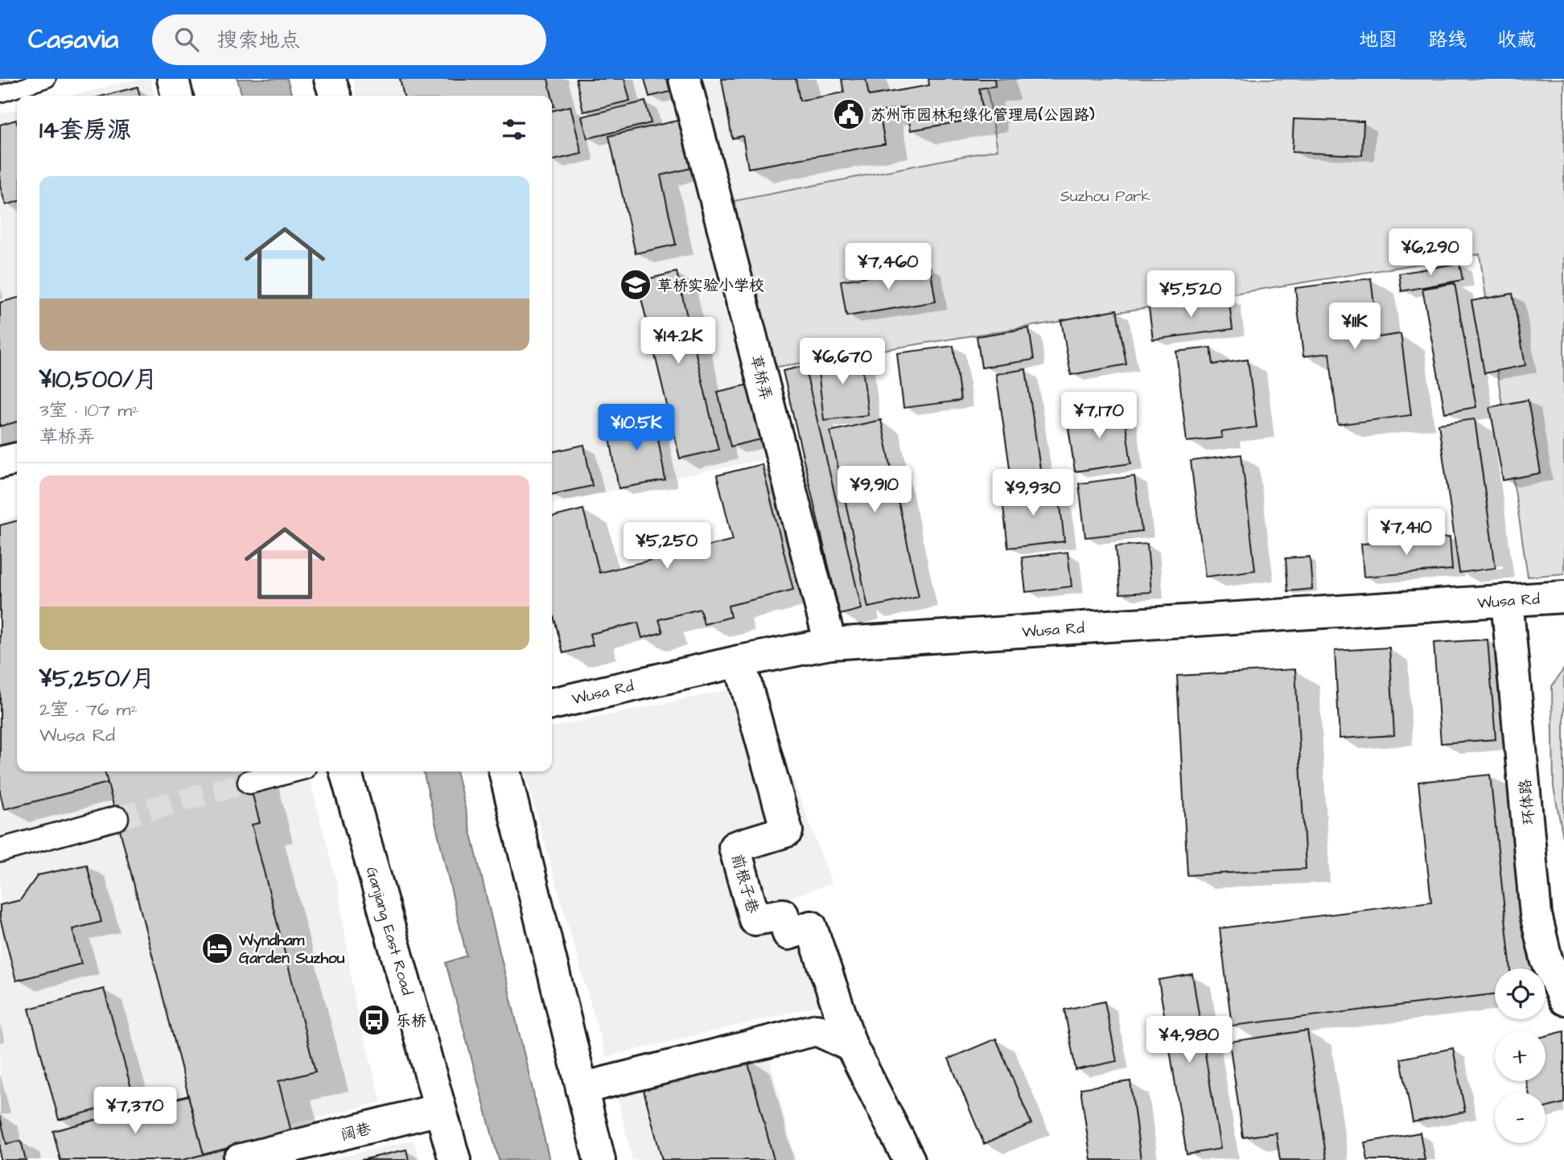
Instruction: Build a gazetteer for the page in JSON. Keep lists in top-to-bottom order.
{
  "streets": {
    "street": [
      "草桥弄",
      "Wusa Rd",
      "环体路",
      "前根子巷",
      "Ganjiang East Road",
      "阔巷"
    ]
  },
  "crossings": [
    ["草桥弄", "Wusa Rd"],
    ["Wusa Rd", "环体路"],
    ["Wusa Rd", "前根子巷"],
    ["Ganjiang East Road", "阔巷"]
  ],
  "parks": ["Suzhou Park"],
  "places": {
    "public building": ["苏州市园林和绿化管理局(公园路)"],
    "school or university": ["草桥实验小学校"],
    "hotel": ["Wyndham Garden Suzhou"],
    "bus stop": ["乐桥"]
  },
  "page": {
    "header": "Casavia",
    "search": "搜索地点",
    "nav": ["地图", "路线", "收藏"],
    "heading": "14套房源",
    "list": [
      {
        "name": "¥10,500/月",
        "note": "3室 · 107 m² · 草桥弄"
      },
      {
        "name": "¥5,250/月",
        "note": "2室 · 76 m² · Wusa Rd"
      }
    ],
    "price": [
      "¥6,290",
      "¥7,460",
      "¥5,520",
      "¥11K",
      "¥14.2K",
      "¥6,670",
      "¥7,170",
      "¥10.5K",
      "¥9,910",
      "¥9,930",
      "¥7,410",
      "¥5,250",
      "¥4,980",
      "¥7,370"
    ],
    "map_buttons": ["+", "−"]
  }
}
